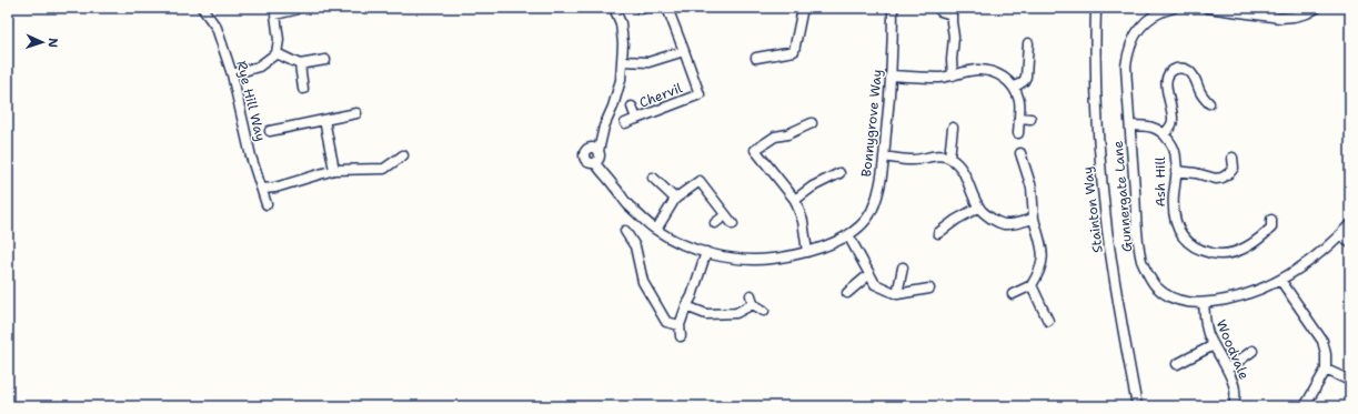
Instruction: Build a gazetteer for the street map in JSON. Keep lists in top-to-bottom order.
{
  "streets": {
    "street": [
      "Chervil",
      "Rye Hill Way",
      "Bonnygrove Way",
      "Ash Hill",
      "Gunnergate Lane",
      "Stainton Way",
      "Woodvale"
    ]
  },
  "crossings": [
    ["Gunnergate Lane", "Woodvale"]
  ],
  "north": "right"
}
